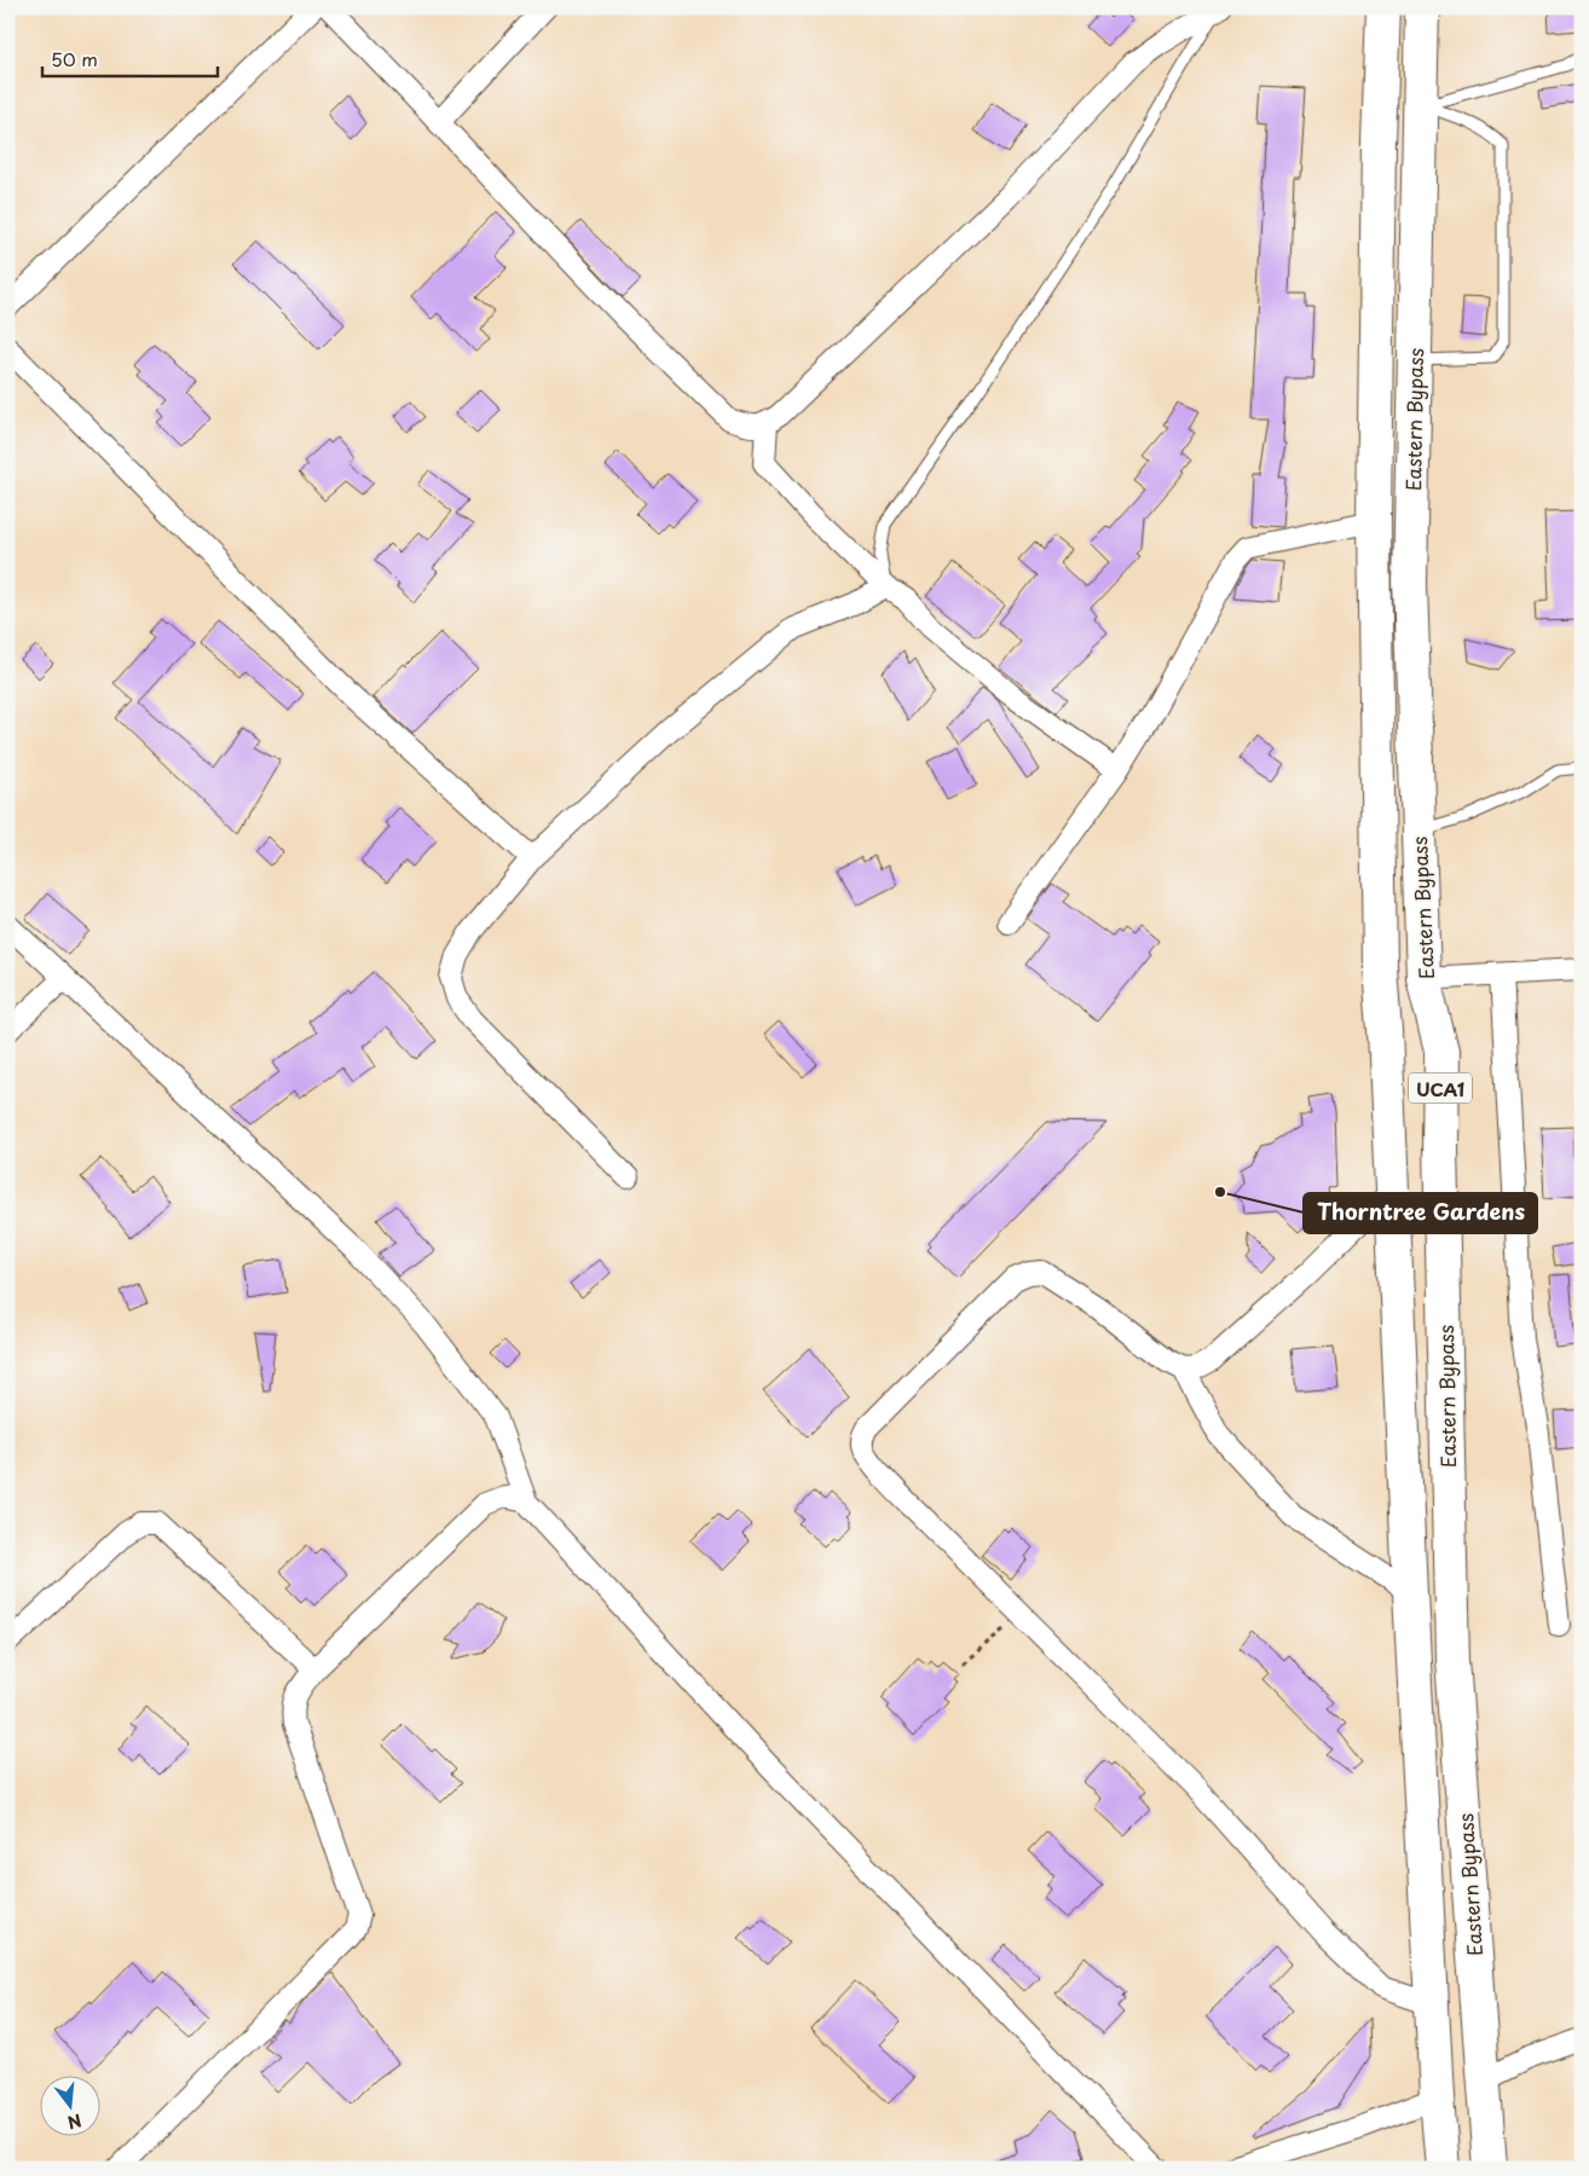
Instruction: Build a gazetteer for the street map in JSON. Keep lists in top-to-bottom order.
{
  "streets": {
    "main road": ["Eastern Bypass", "UCA1"]
  },
  "places": ["Thorntree Gardens"],
  "scale_bar": "50 m",
  "north": "bottom"
}
